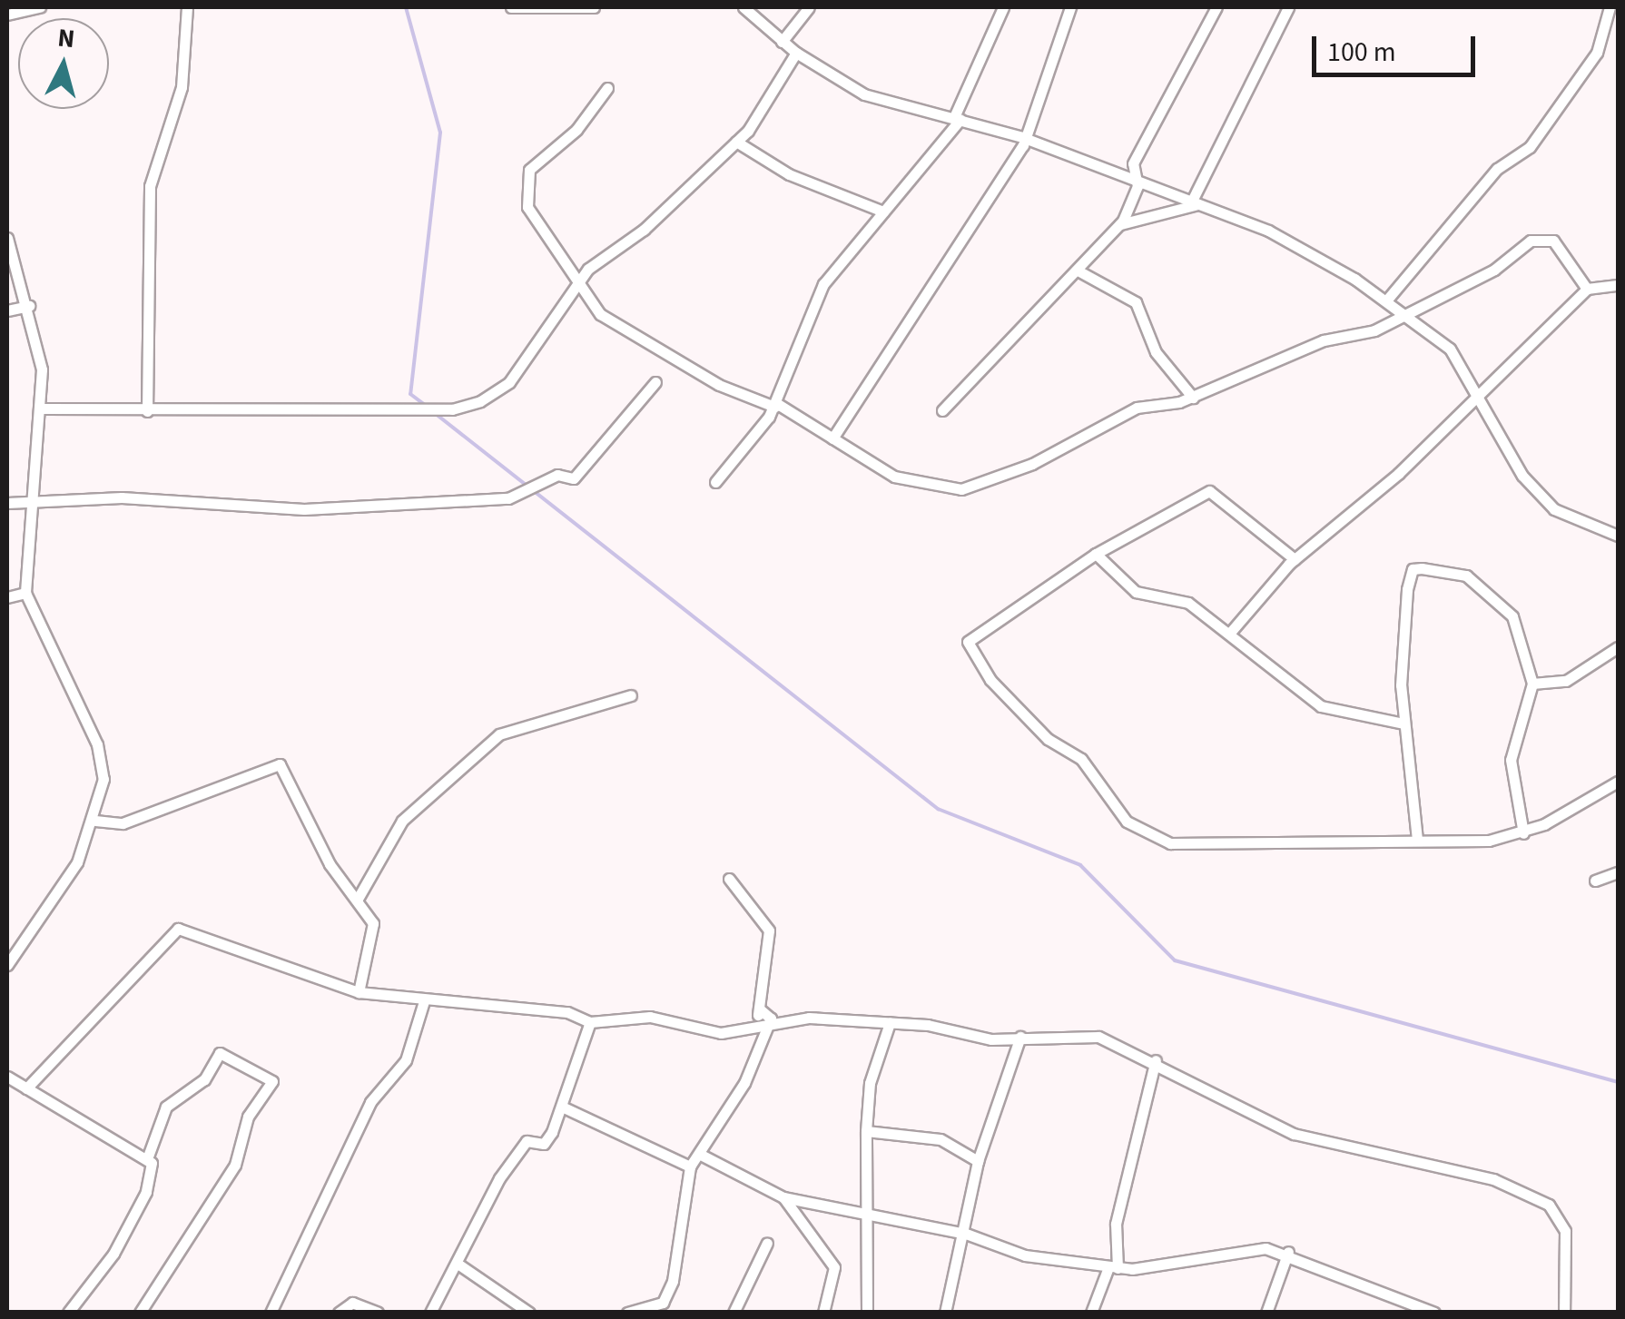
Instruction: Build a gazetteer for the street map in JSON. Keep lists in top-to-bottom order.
{
  "scale_bar": "100 m",
  "north": "top"
}
